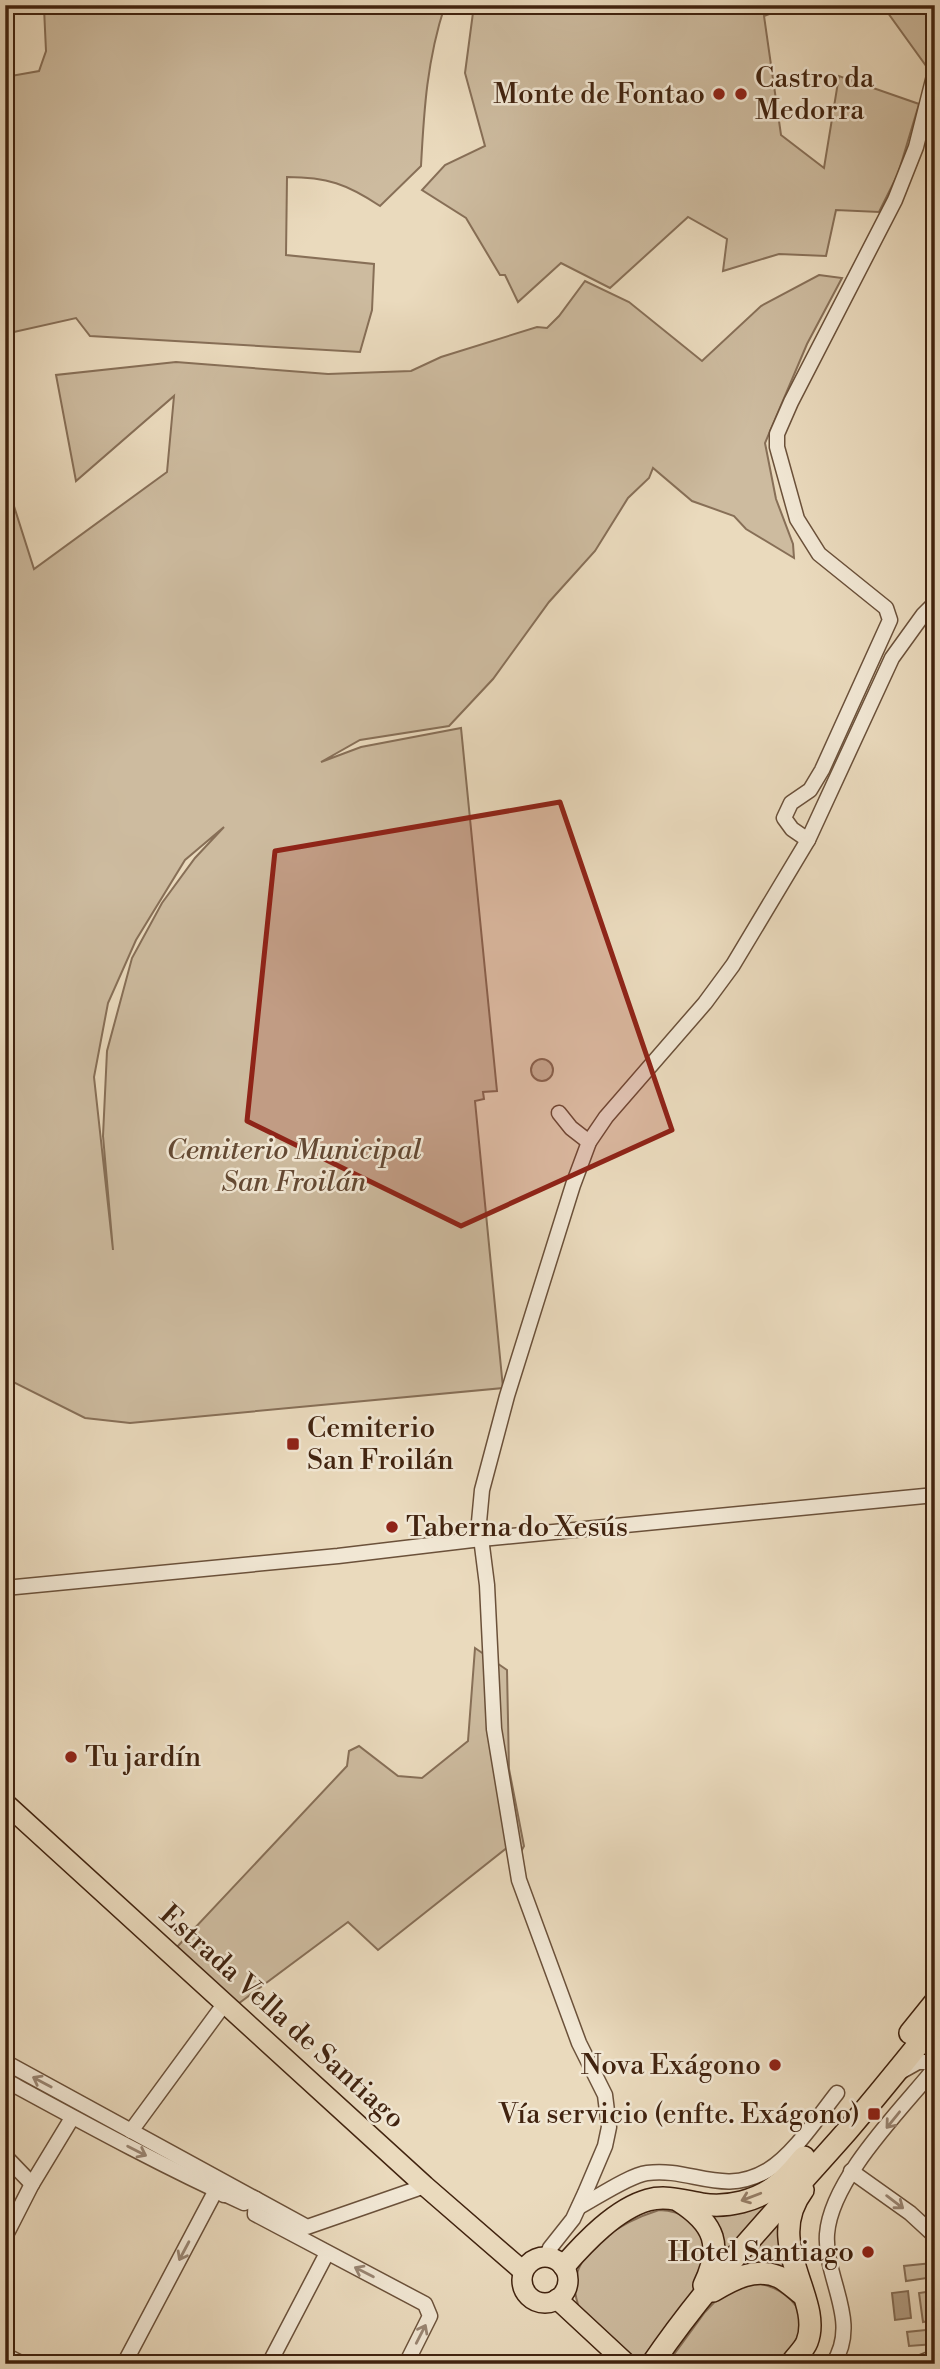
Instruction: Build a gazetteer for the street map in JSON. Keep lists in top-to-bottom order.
{
  "streets": {
    "main road": ["Estrada Vella de Santiago"]
  },
  "parks": ["Cemiterio Municipal San Froilán"],
  "places": {
    "other": [
      "Monte de Fontao",
      "Castro da Medorra",
      "Taberna do Xesús",
      "Tu jardín",
      "Nova Exágono",
      "Hotel Santiago"
    ],
    "transit": ["Cemiterio San Froilán", "Vía servicio (enfte. Exágono)"]
  }
}
